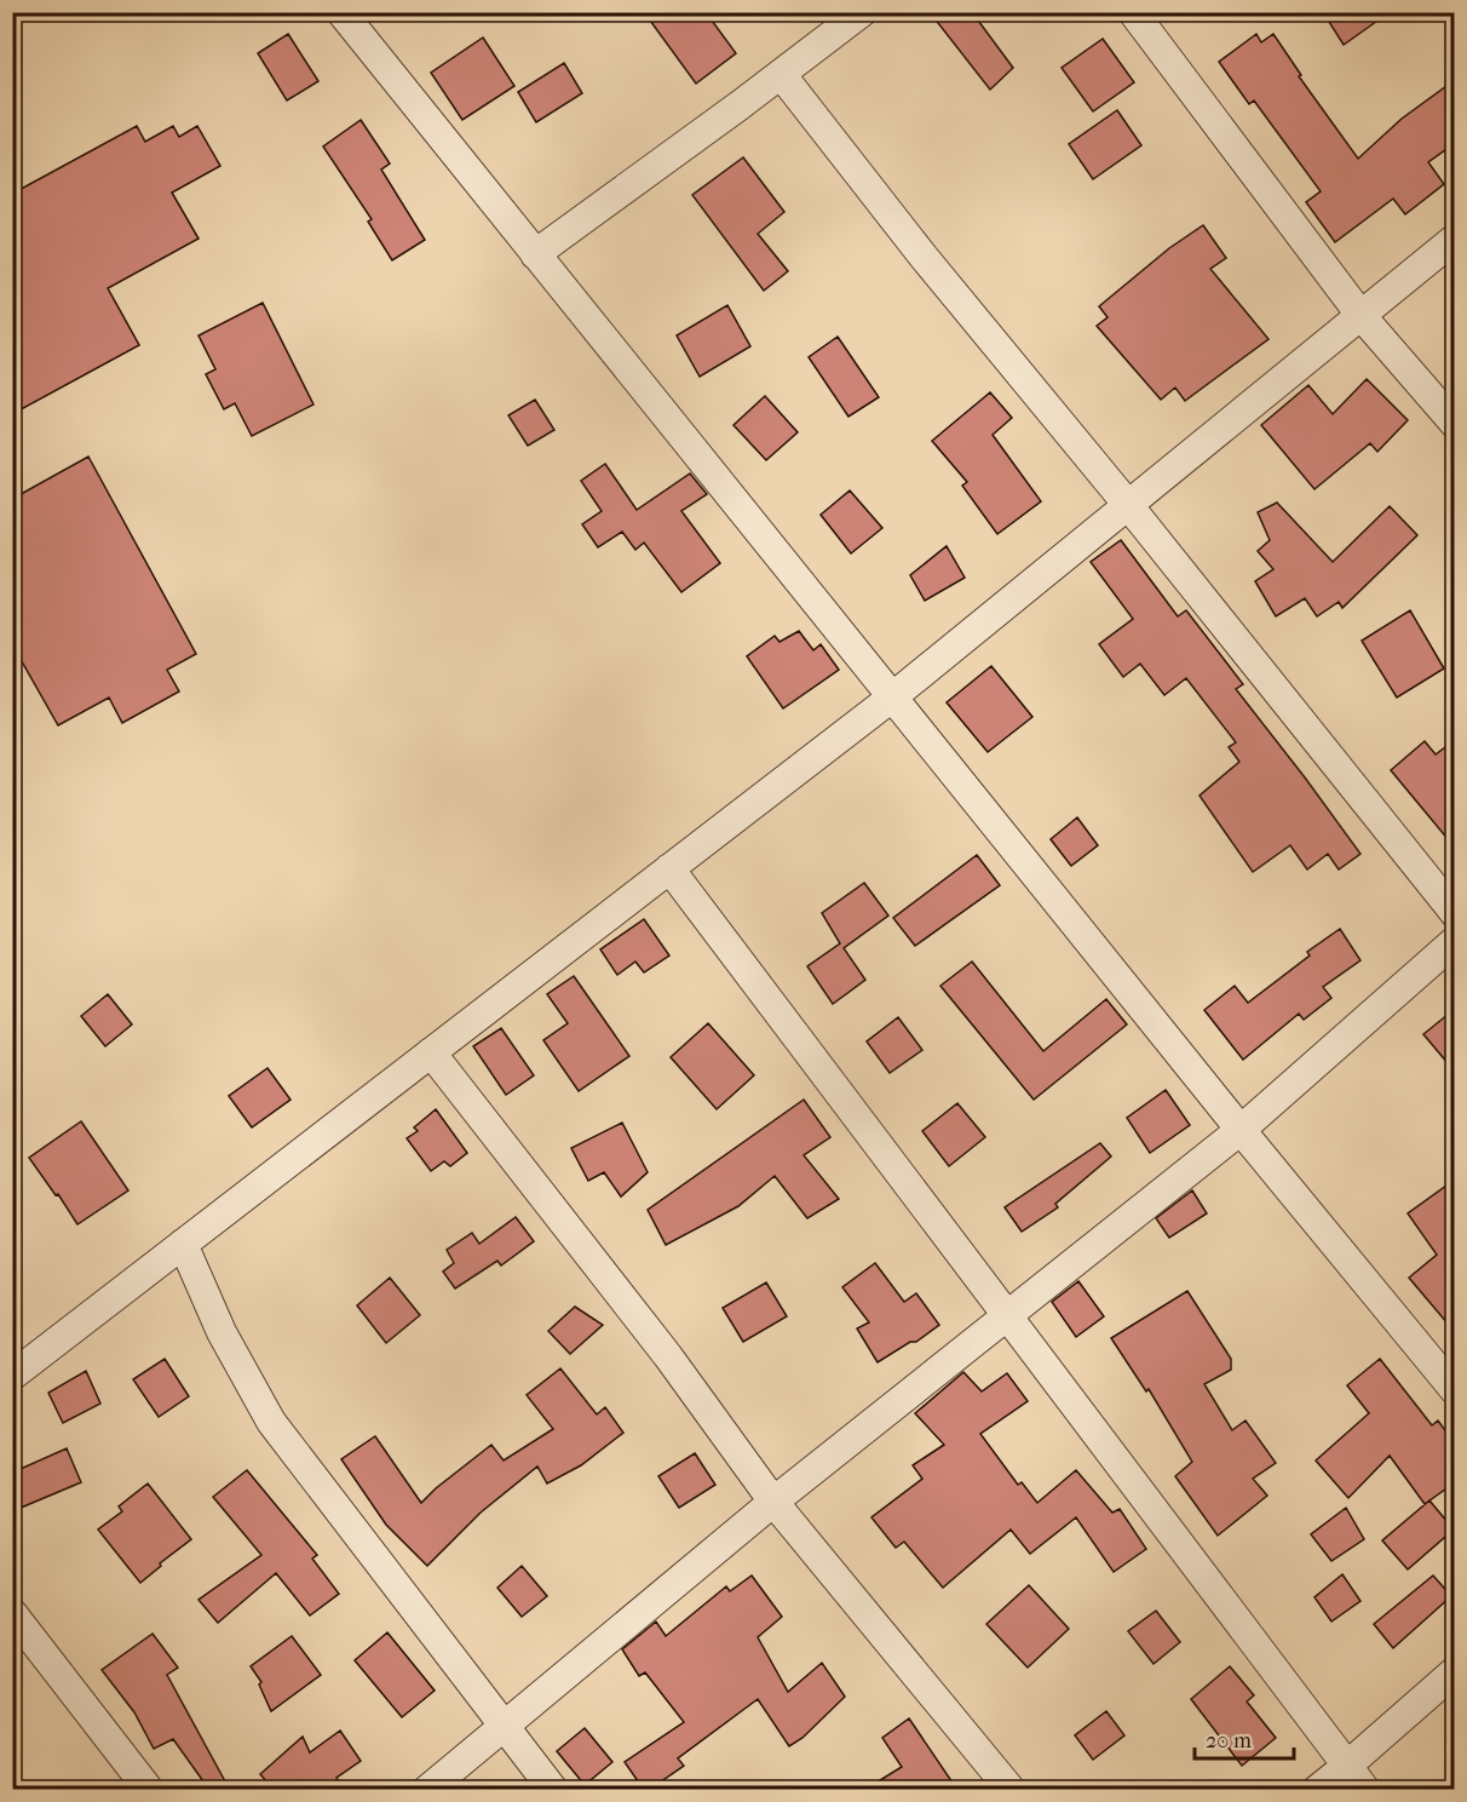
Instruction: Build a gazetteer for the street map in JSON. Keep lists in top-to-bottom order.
{
  "scale_bar": "20 m"
}
